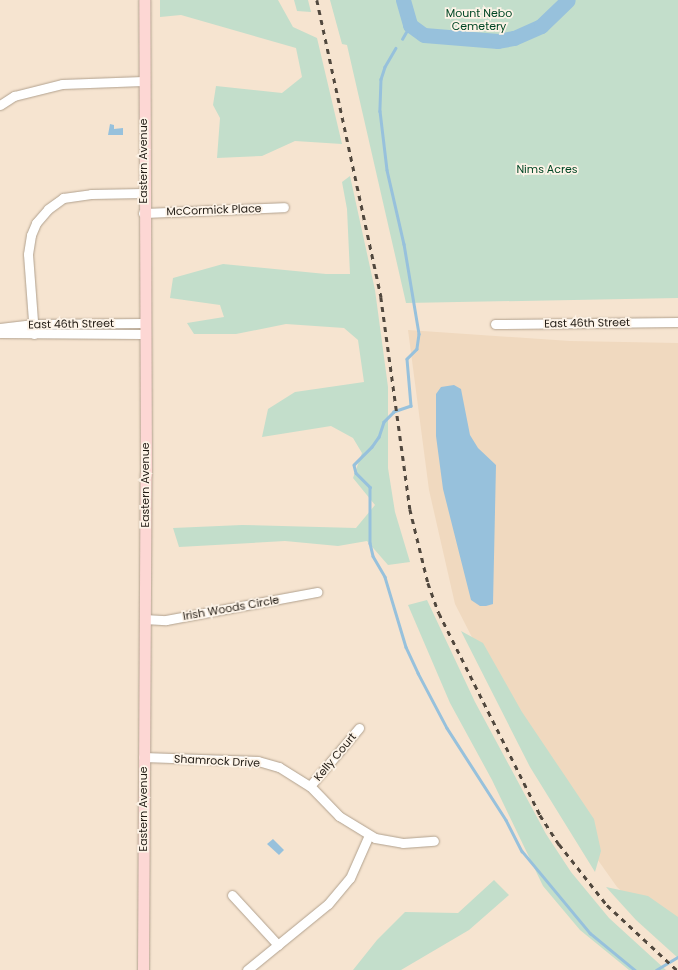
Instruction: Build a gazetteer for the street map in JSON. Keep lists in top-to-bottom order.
{
  "streets": {
    "main road": ["Eastern Avenue"],
    "street": [
      "McCormick Place",
      "East 46th Street",
      "Irish Woods Circle",
      "Kelly Court",
      "Shamrock Drive"
    ]
  },
  "crossings": [
    ["Eastern Avenue", "McCormick Place"],
    ["Eastern Avenue", "East 46th Street"],
    ["Eastern Avenue", "Irish Woods Circle"],
    ["Eastern Avenue", "Shamrock Drive"],
    ["Kelly Court", "Shamrock Drive"]
  ],
  "parks": ["Mount Nebo Cemetery", "Nims Acres"]
}
